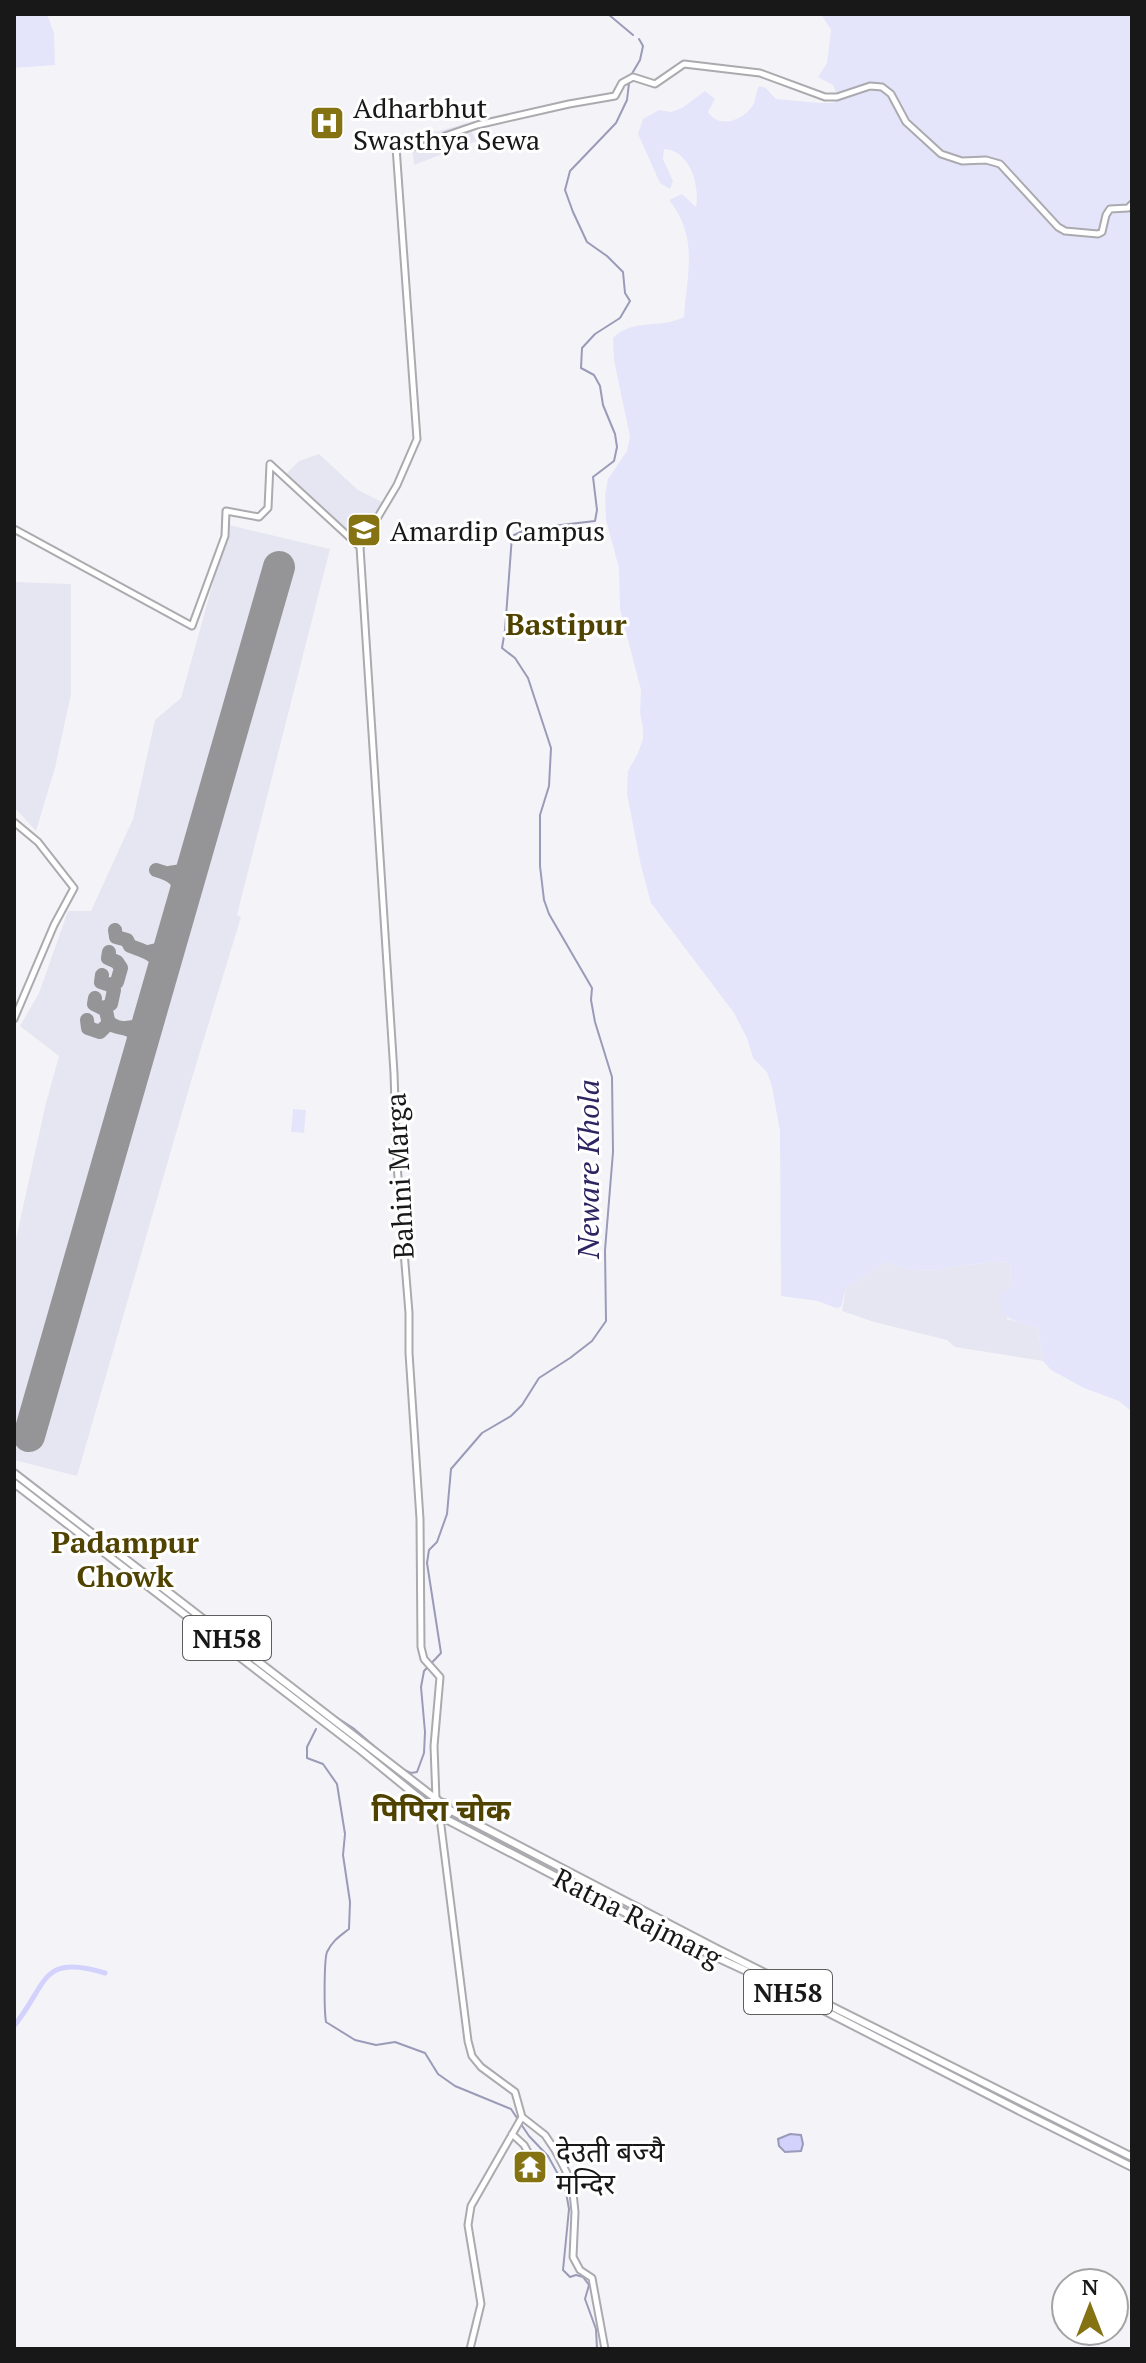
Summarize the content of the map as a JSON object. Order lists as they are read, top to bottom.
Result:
{
  "streets": {
    "main road": ["NH58", "Ratna Rajmarg"],
    "street": ["Bahini Marga"]
  },
  "crossings": [
    ["Bahini Marga", "Ratna Rajmarg"]
  ],
  "districts": ["Bastipur", "Padampur Chowk", "पिपिरा चोक"],
  "water": ["Neware Khola"],
  "places": {
    "hospital": ["Adharbhut Swasthya Sewa"],
    "school or university": ["Amardip Campus"],
    "temple": ["देउती बज्यै मन्दिर"]
  },
  "north": "top"
}
